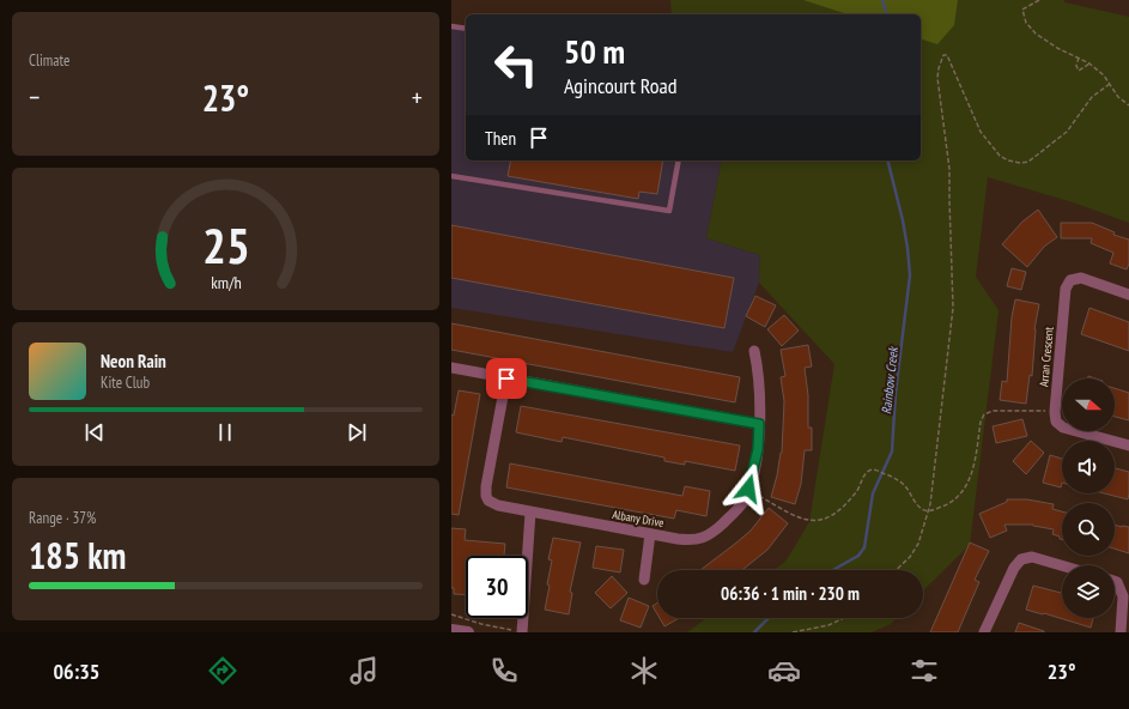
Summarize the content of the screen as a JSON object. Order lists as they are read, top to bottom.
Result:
{
  "streets": {
    "street": ["Arran Crescent", "Albany Drive"]
  },
  "water": ["Rainbow Creek"],
  "north": "right",
  "page": {
    "tile": [
      "Climate",
      ["Range · 37%", "185 km"]
    ],
    "turn": ["50 m", "Agincourt Road"],
    "heat": ["−", "23°", "+"],
    "then": "Then",
    "song": ["Neon Rain", "Kite Club"],
    "limit": "30",
    "trip": "06:36 · 1 min · 230 m",
    "tabs": ["06:35", "23°"],
    "gauge": ["25", "km/h"]
  }
}
